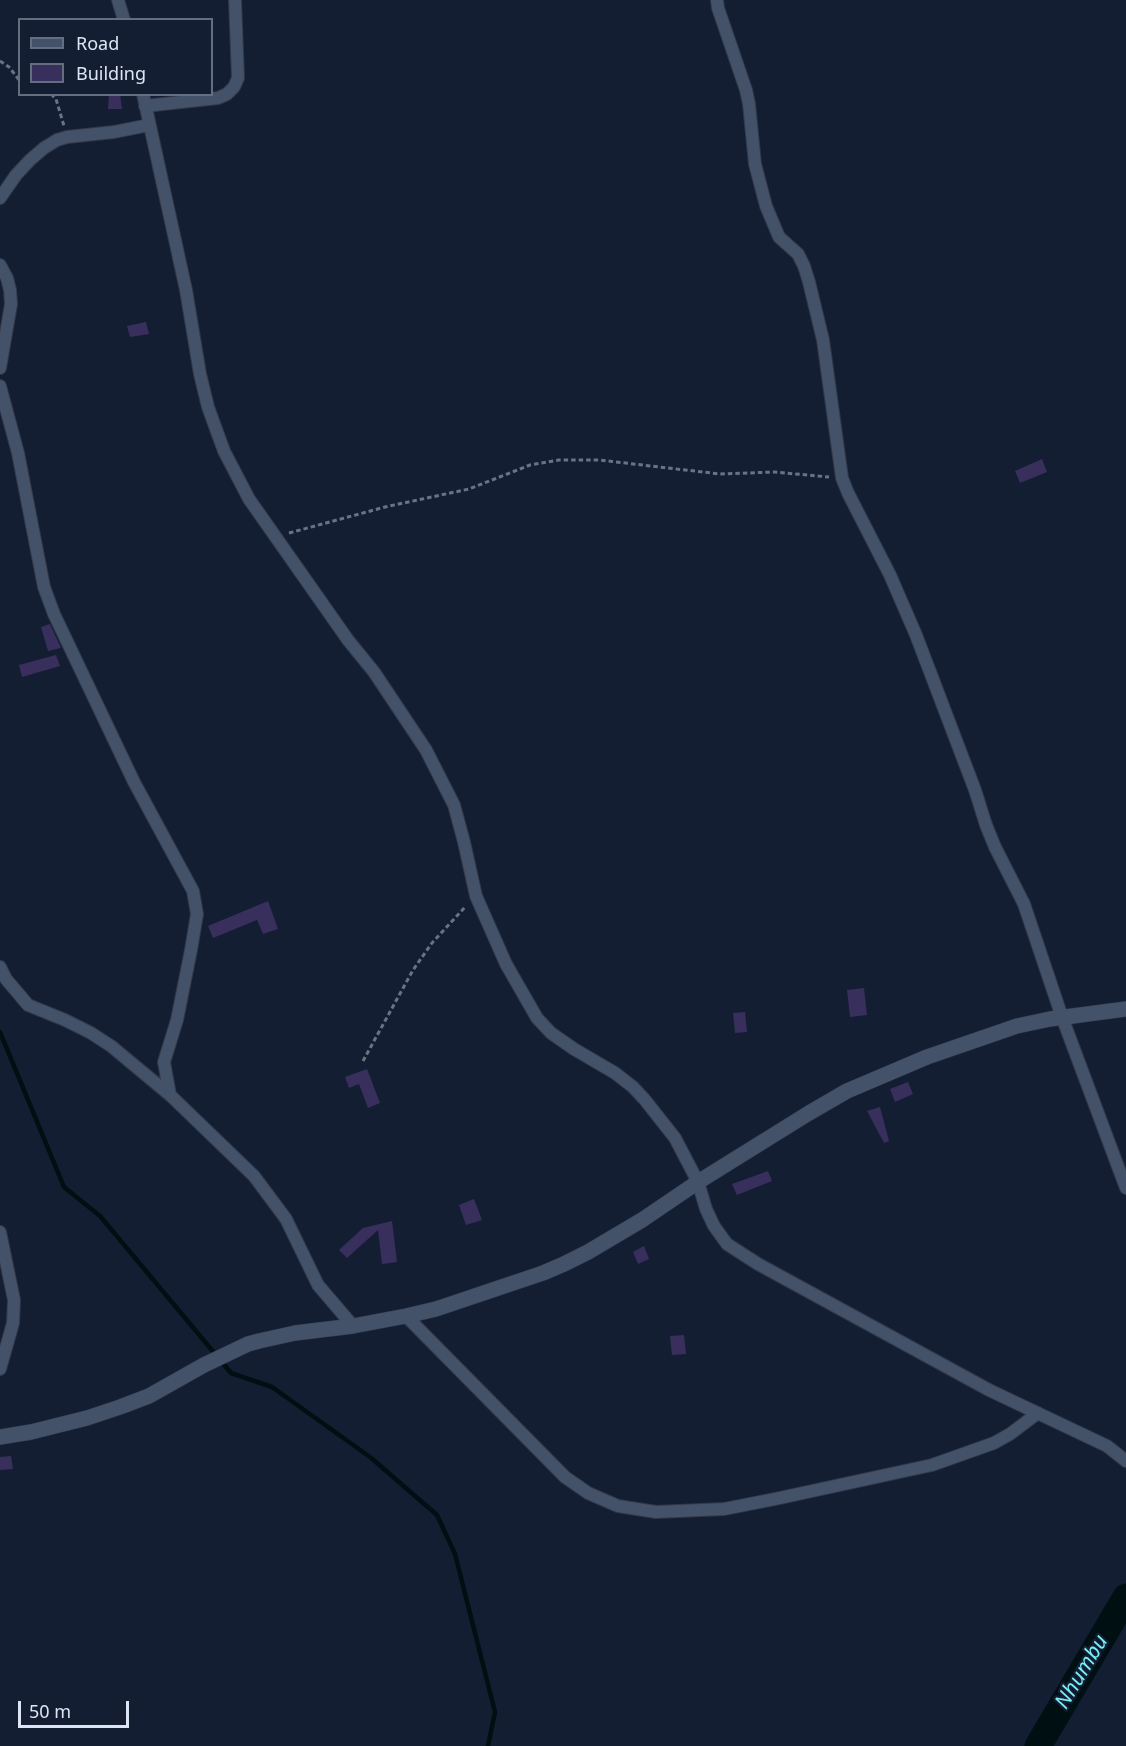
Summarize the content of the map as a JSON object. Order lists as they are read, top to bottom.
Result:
{
  "water": ["Nhumbu"],
  "legend": ["Road", "Building"],
  "scale_bar": "50 m"
}
